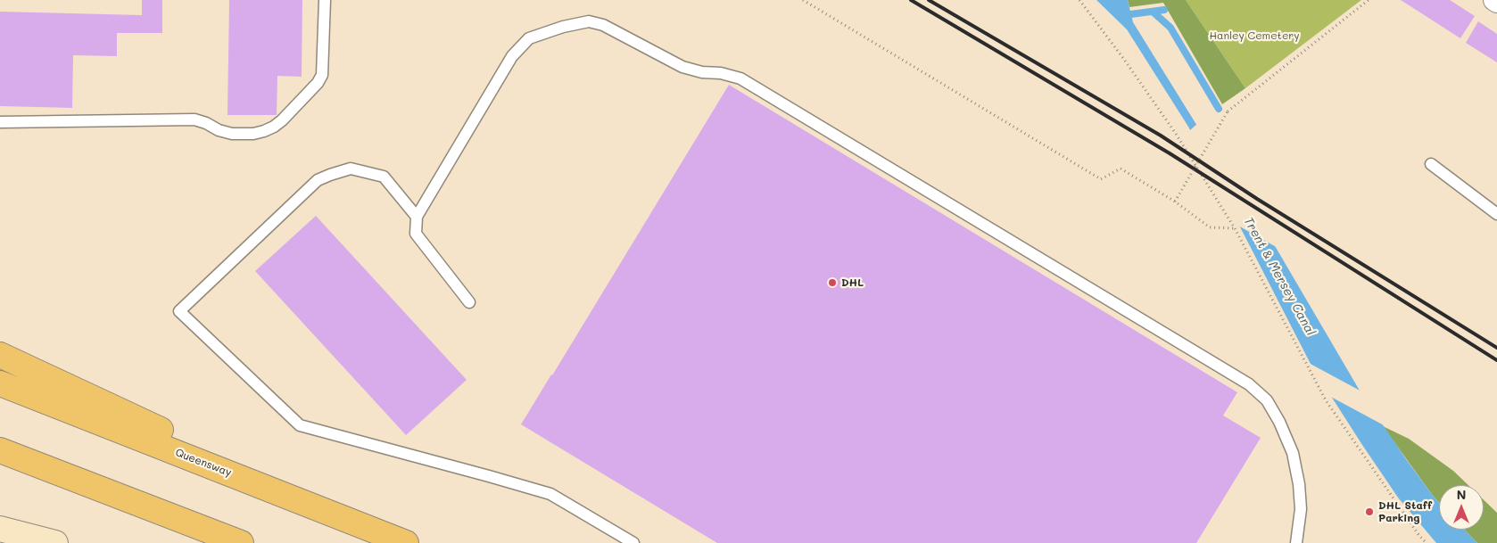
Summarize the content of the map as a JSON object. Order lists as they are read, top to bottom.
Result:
{
  "streets": {
    "highway": ["Queensway"]
  },
  "water": ["Trent & Mersey Canal"],
  "parks": ["Hanley Cemetery"],
  "places": ["DHL", "DHL Staff Parking"],
  "north": "top"
}
